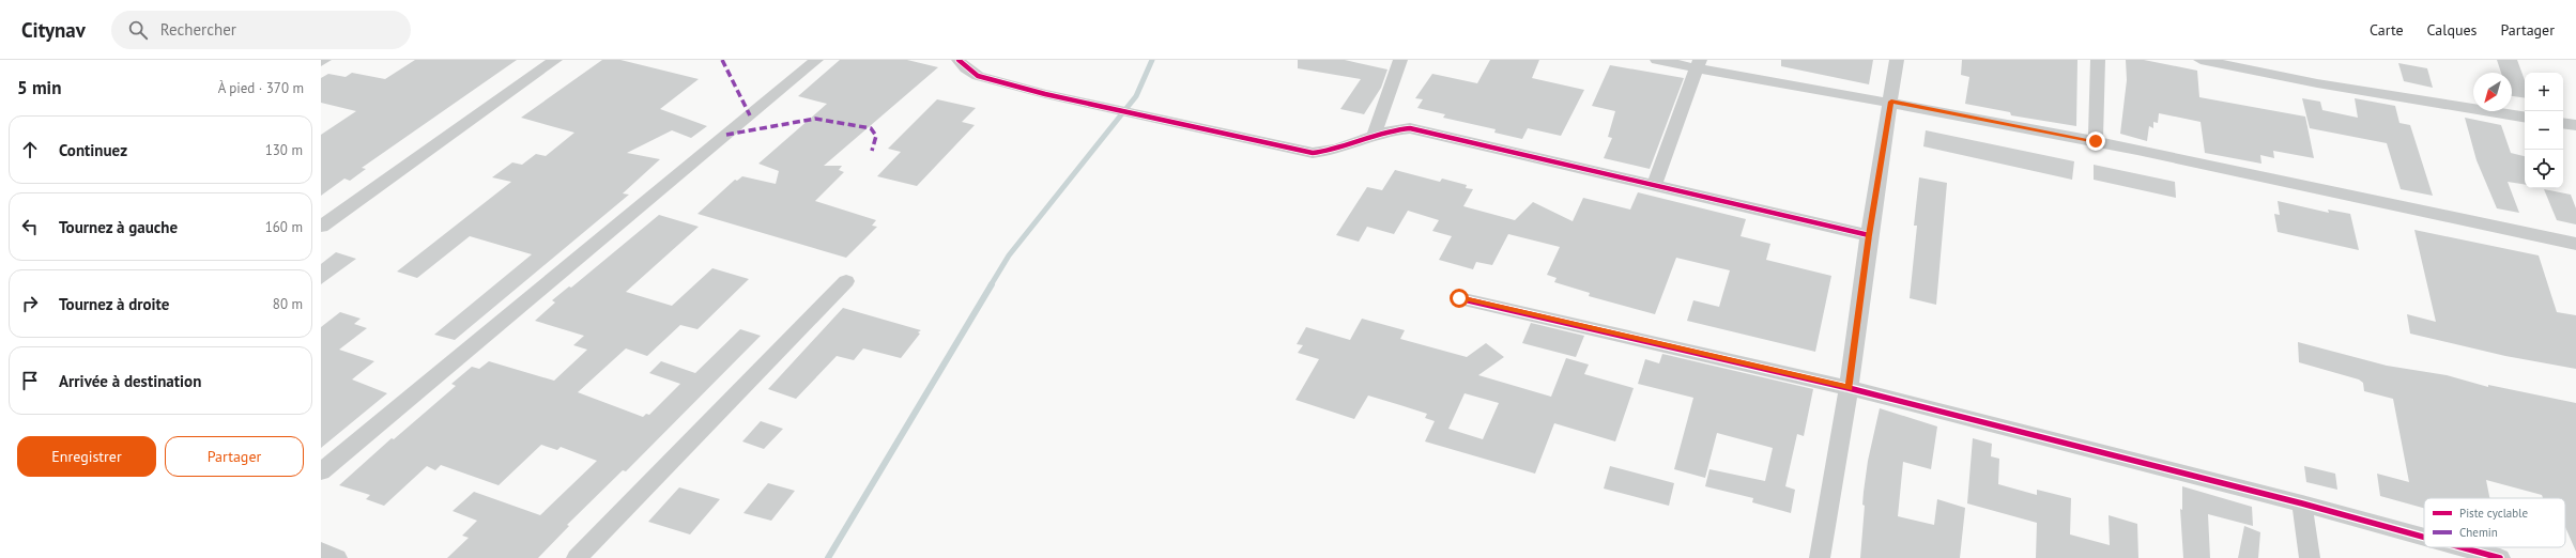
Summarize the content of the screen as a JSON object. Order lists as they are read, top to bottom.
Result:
{
  "legend": ["Piste cyclable", "Chemin"],
  "north": "bottom left",
  "page": {
    "header": "Citynav",
    "search": "Rechercher",
    "nav": ["Carte", "Calques", "Partager"],
    "heading": ["5 min", "À pied · 370 m"],
    "map_buttons": ["+", "−"],
    "list": [
      ["Continuez", "130 m"],
      ["Tournez à gauche", "160 m"],
      ["Tournez à droite", "80 m"],
      "Arrivée à destination"
    ],
    "buttons": ["Enregistrer", "Partager"]
  }
}
